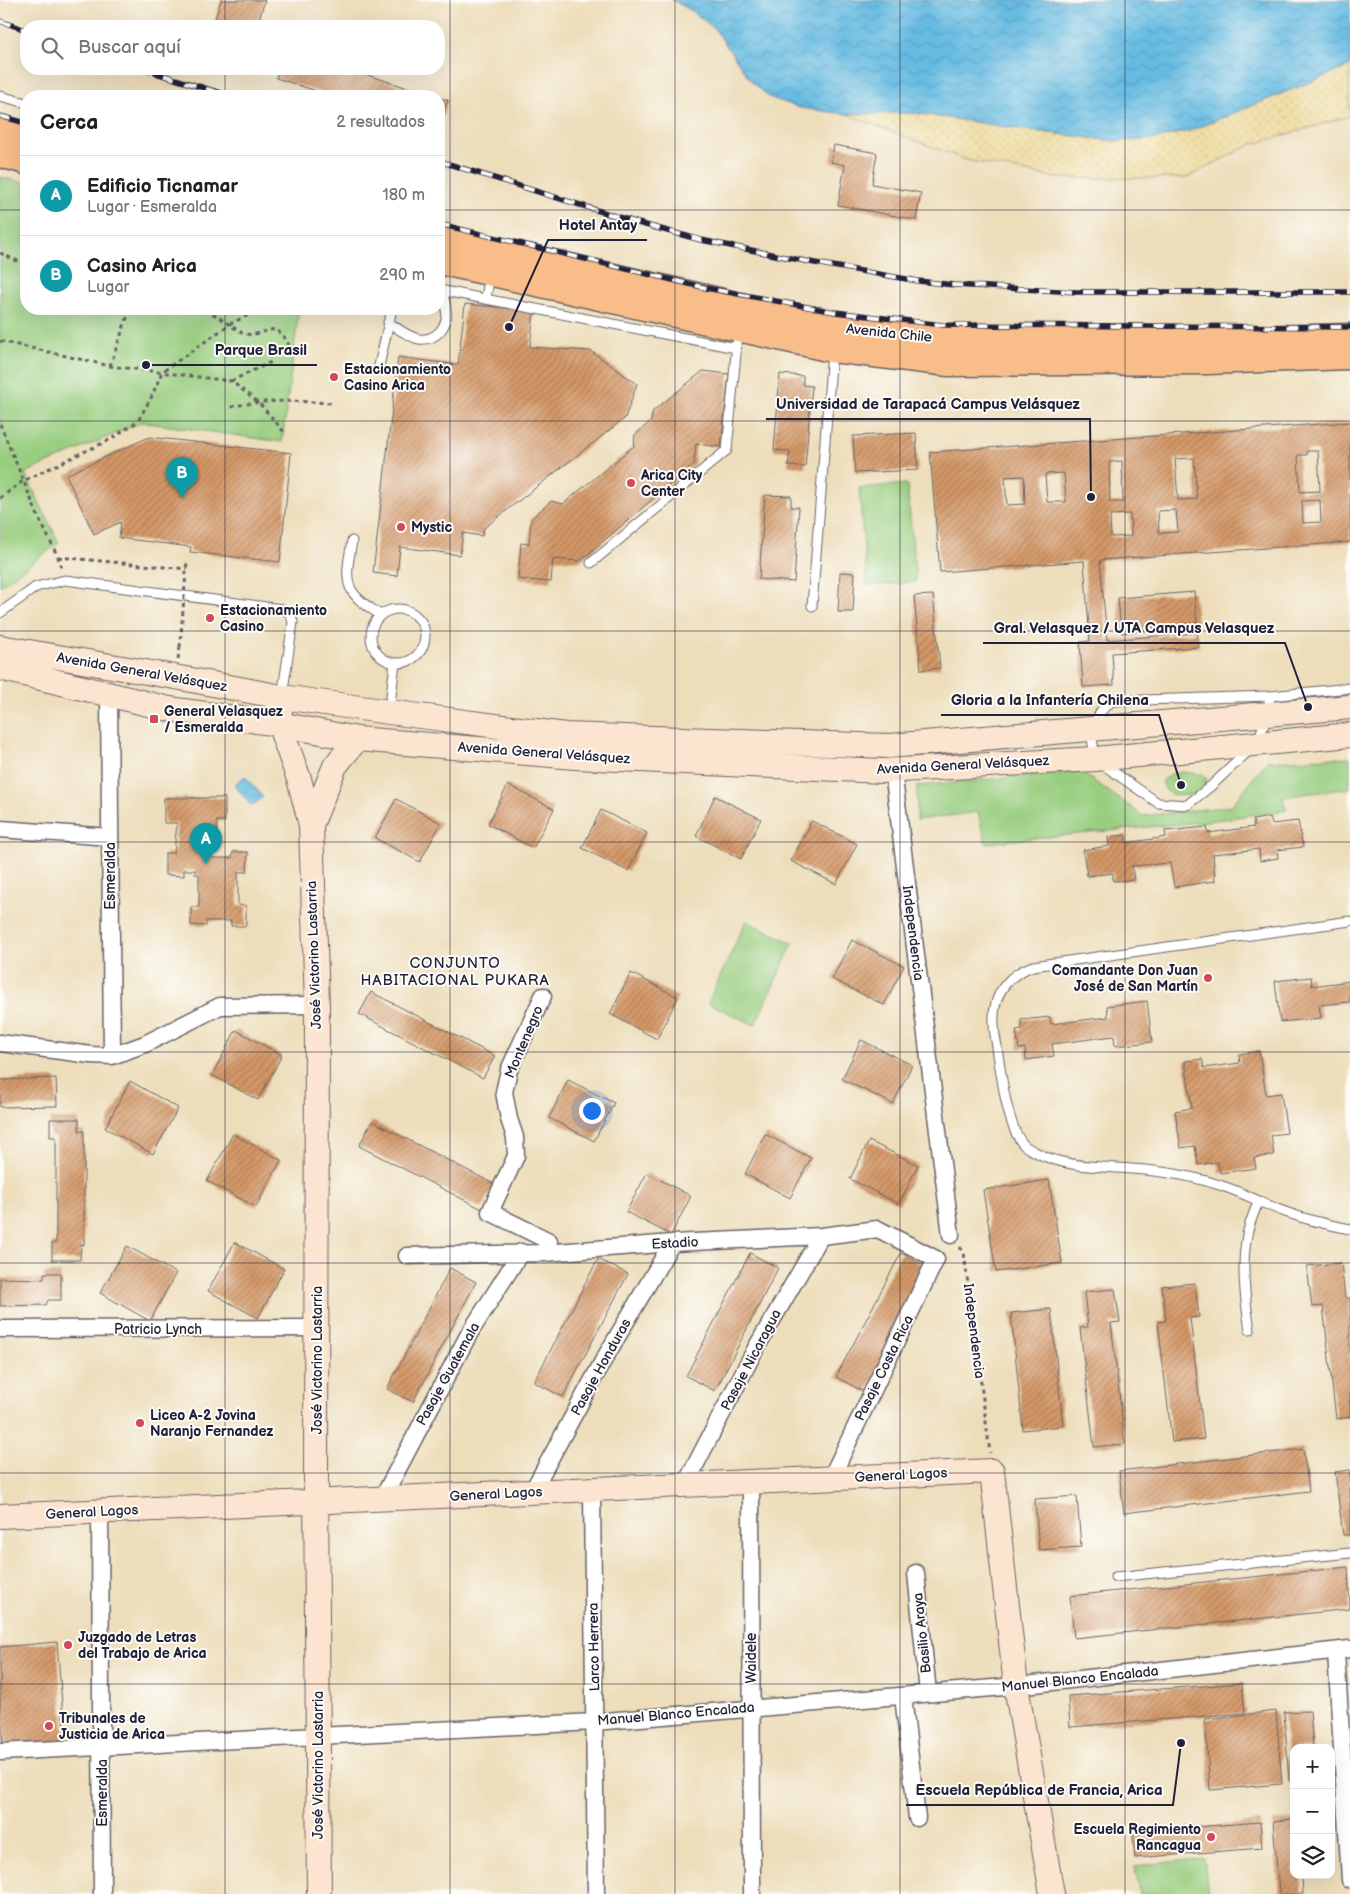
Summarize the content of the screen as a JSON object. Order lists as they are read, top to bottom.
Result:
{
  "streets": {
    "main road": [
      "Avenida Chile",
      "Avenida General Velásquez",
      "José Victorino Lastarria",
      "General Lagos"
    ],
    "street": [
      "Esmeralda",
      "Independencia",
      "Montenegro",
      "Estadio",
      "Patricio Lynch",
      "Pasaje Nicaragua",
      "Pasaje Honduras",
      "Pasaje Costa Rica",
      "Pasaje Guatemala",
      "Basilio Araya",
      "Larco Herrera",
      "Waidele",
      "Manuel Blanco Encalada"
    ]
  },
  "crossings": [
    ["Avenida General Velásquez", "Esmeralda"],
    ["Avenida General Velásquez", "Independencia"],
    ["Avenida General Velásquez", "José Victorino Lastarria"],
    ["Esmeralda", "General Lagos"],
    ["Esmeralda", "Manuel Blanco Encalada"],
    ["Independencia", "General Lagos"],
    ["José Victorino Lastarria", "Patricio Lynch"],
    ["José Victorino Lastarria", "General Lagos"],
    ["José Victorino Lastarria", "Manuel Blanco Encalada"],
    ["Montenegro", "Estadio"],
    ["Estadio", "Pasaje Nicaragua"],
    ["Estadio", "Pasaje Honduras"],
    ["Estadio", "Pasaje Costa Rica"],
    ["Estadio", "Pasaje Guatemala"],
    ["Pasaje Nicaragua", "General Lagos"],
    ["Pasaje Honduras", "General Lagos"],
    ["Pasaje Costa Rica", "General Lagos"],
    ["Pasaje Guatemala", "General Lagos"],
    ["General Lagos", "Larco Herrera"],
    ["General Lagos", "Waidele"],
    ["Basilio Araya", "Manuel Blanco Encalada"],
    ["Larco Herrera", "Manuel Blanco Encalada"],
    ["Waidele", "Manuel Blanco Encalada"]
  ],
  "districts": ["CONJUNTO HABITACIONAL PUKARA"],
  "places": {
    "other": [
      "Hotel Antay",
      "Parque Brasil",
      "Estacionamiento Casino Arica",
      "Arica City Center",
      "Universidad de Tarapacá Campus Velásquez",
      "Mystic",
      "Estacionamiento Casino",
      "Gral. Velasquez / UTA Campus Velasquez",
      "Gloria a la Infantería Chilena",
      "Comandante Don Juan José de San Martín",
      "Liceo A-2 Jovina Naranjo Fernandez",
      "Juzgado de Letras del Trabajo de Arica",
      "Tribunales de Justicia de Arica",
      "Escuela República de Francia, Arica",
      "Escuela Regimiento Rancagua"
    ],
    "transit": ["General Velasquez / Esmeralda"]
  },
  "page": {
    "search": "Buscar aquí",
    "heading": ["Cerca", "2 resultados"],
    "list": [
      {
        "mark": "A",
        "name": "Edificio Ticnamar",
        "note": "Lugar · Esmeralda",
        "value": "180 m"
      },
      {
        "mark": "B",
        "name": "Casino Arica",
        "note": "Lugar",
        "value": "290 m"
      }
    ],
    "pins": ["B", "A"],
    "map_buttons": ["+", "−"]
  }
}
